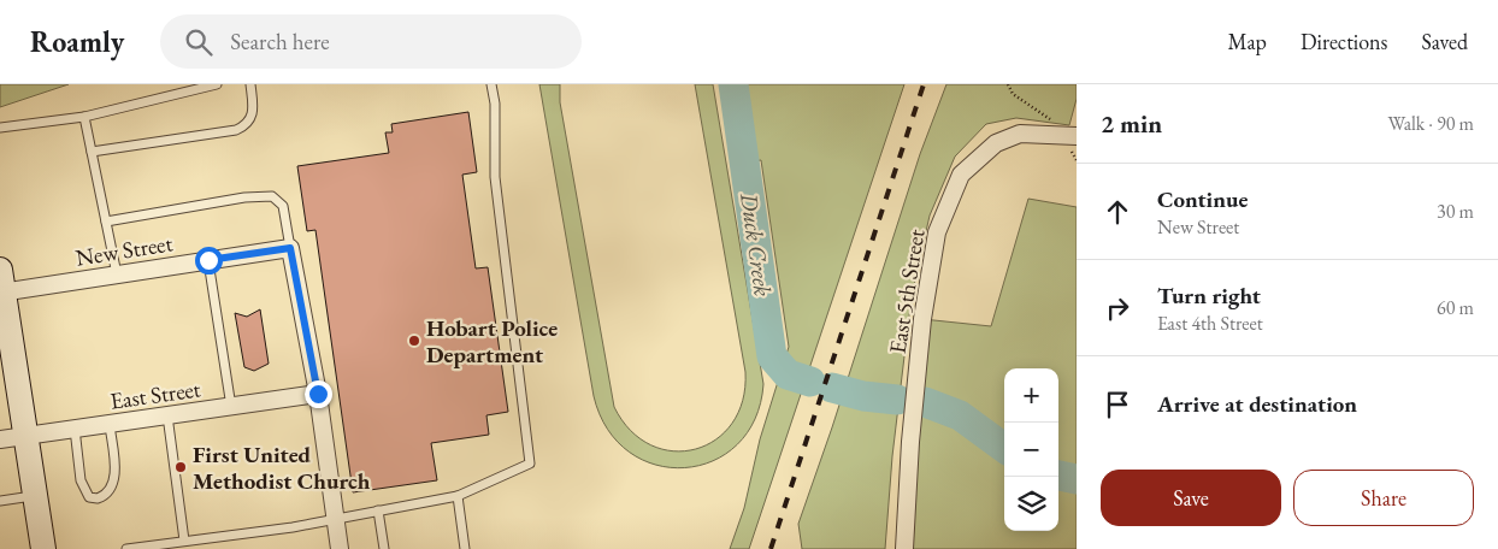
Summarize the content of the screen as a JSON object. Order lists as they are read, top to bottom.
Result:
{
  "streets": {
    "street": ["New Street", "East 5th Street", "East Street"]
  },
  "water": ["Duck Creek"],
  "places": ["Hobart Police Department", "First United Methodist Church"],
  "page": {
    "header": "Roamly",
    "search": "Search here",
    "nav": ["Map", "Directions", "Saved"],
    "heading": ["2 min", "Walk · 90 m"],
    "list": [
      ["Continue", "New Street", "30 m"],
      ["Turn right", "East 4th Street", "60 m"],
      "Arrive at destination"
    ],
    "map_buttons": ["+", "−"],
    "buttons": ["Save", "Share"]
  }
}
